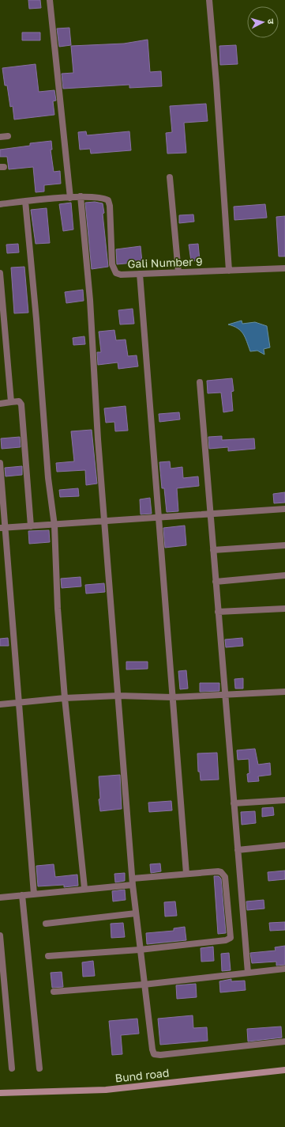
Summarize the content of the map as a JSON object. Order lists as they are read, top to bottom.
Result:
{
  "streets": {
    "street": ["Gali Number 9", "Bund road"]
  },
  "north": "right"
}
